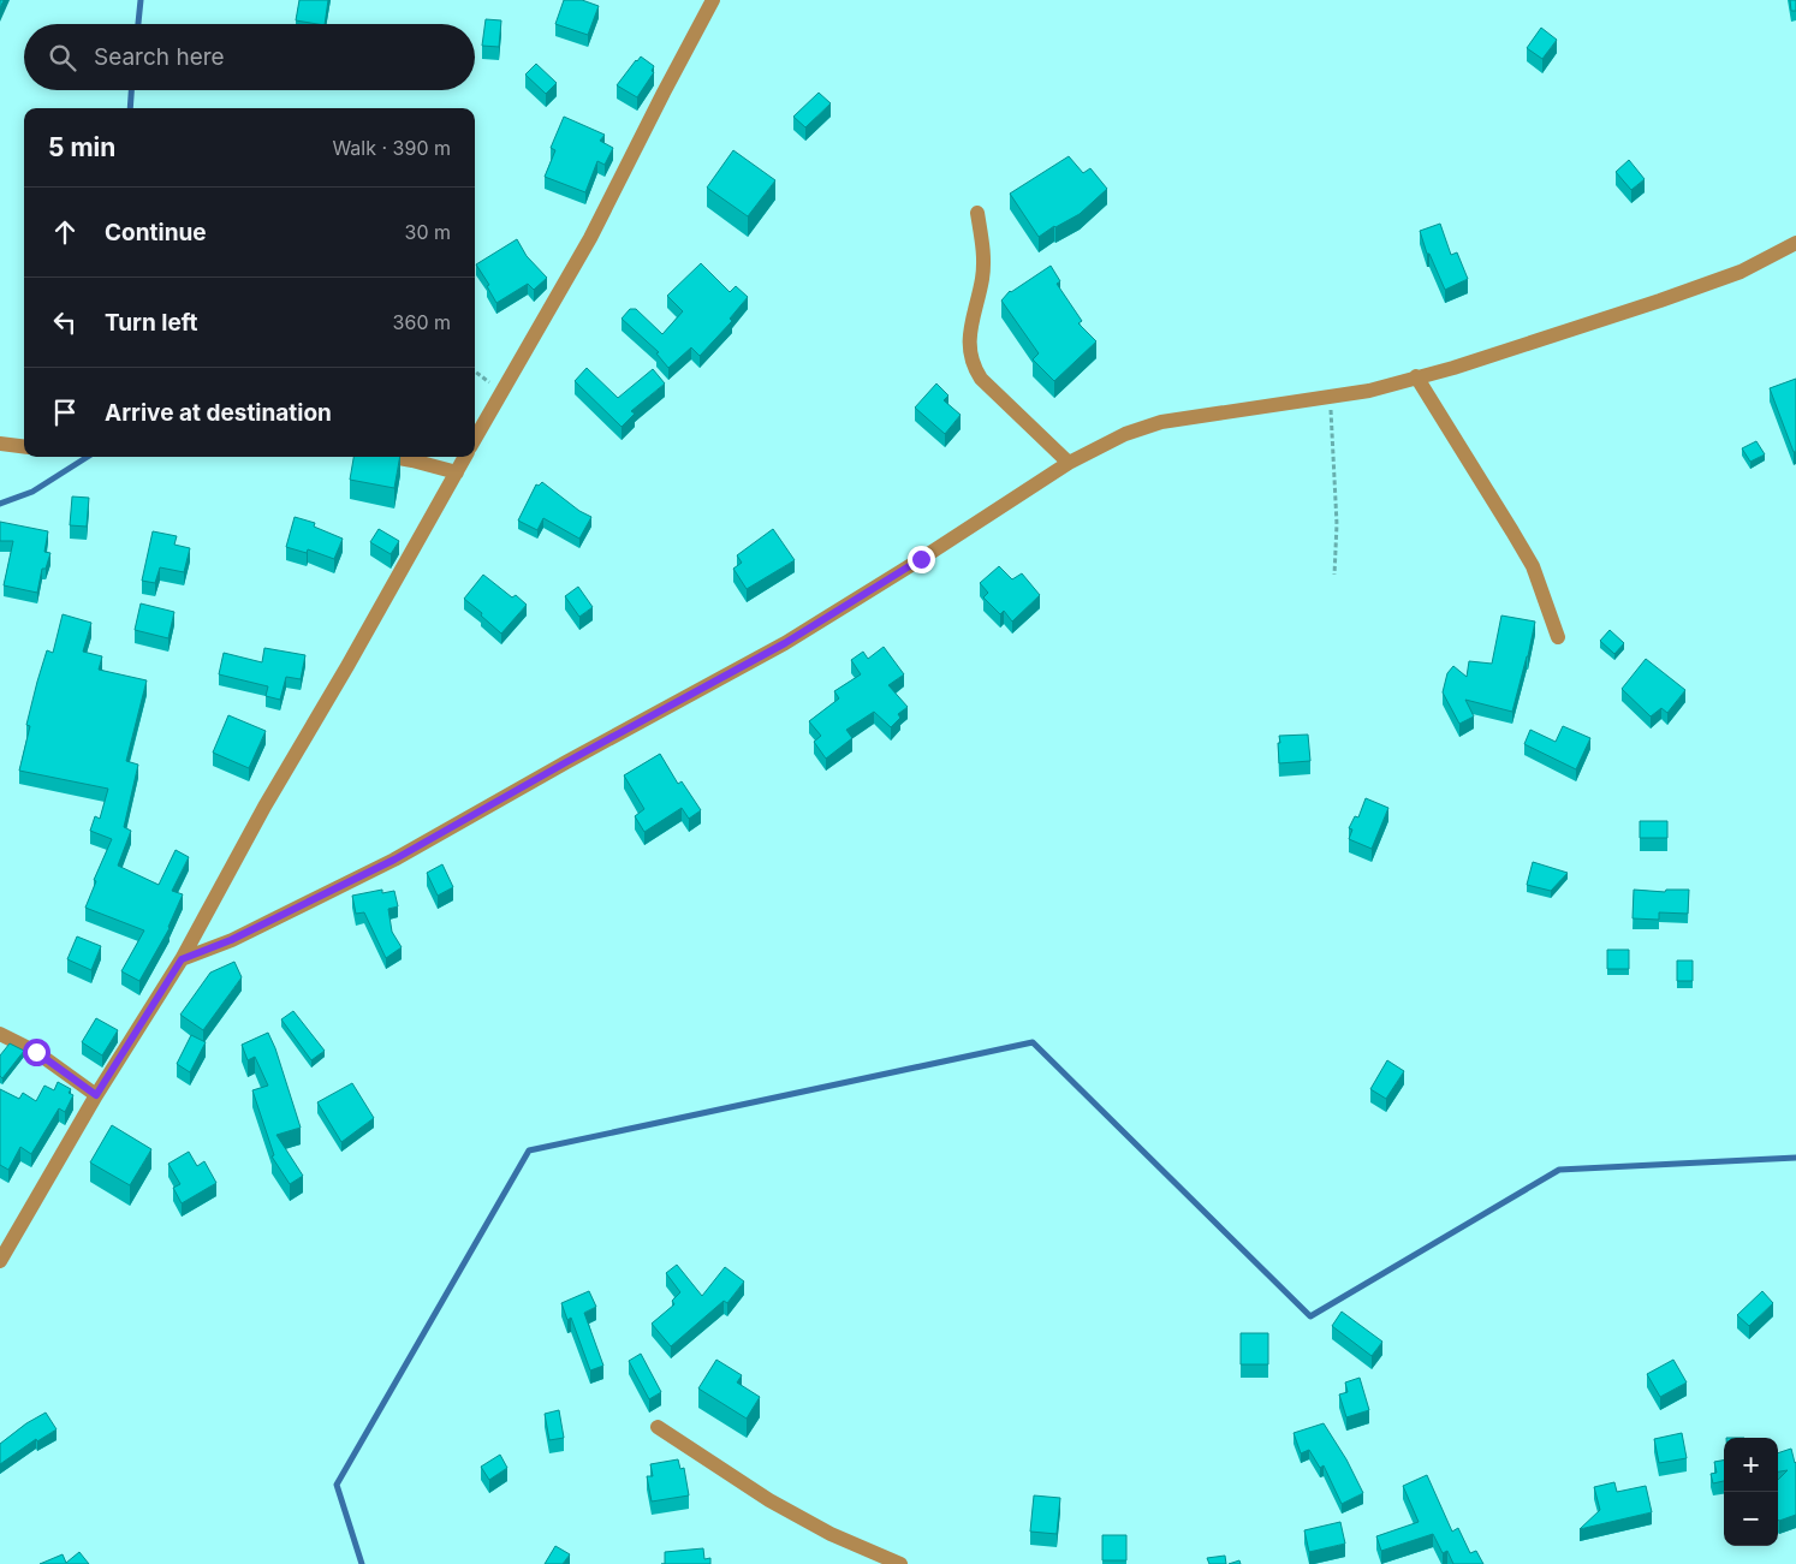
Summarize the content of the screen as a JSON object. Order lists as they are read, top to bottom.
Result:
{
  "page": {
    "search": "Search here",
    "heading": ["5 min", "Walk · 390 m"],
    "list": [
      ["Continue", "30 m"],
      ["Turn left", "360 m"],
      "Arrive at destination"
    ],
    "map_buttons": ["+", "−"]
  }
}
